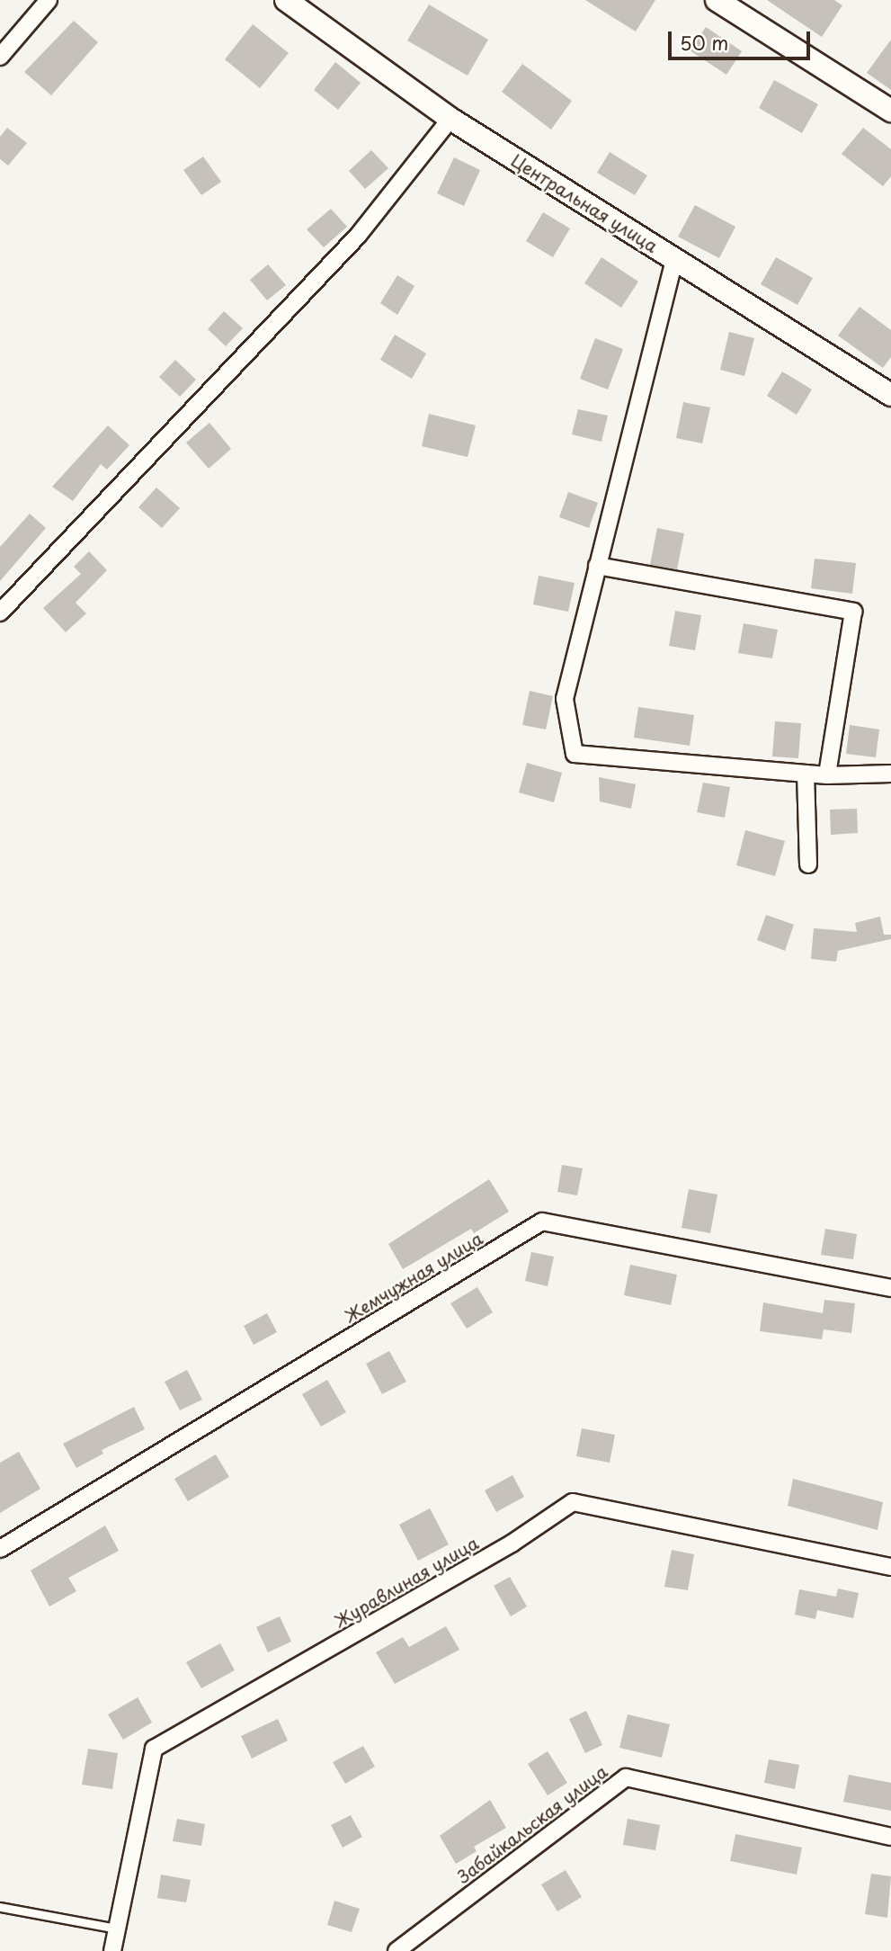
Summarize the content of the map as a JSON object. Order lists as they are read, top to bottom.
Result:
{
  "streets": {
    "street": [
      "Центральная улица",
      "Жемчужная улица",
      "Журавлиная улица",
      "Забайкальская улица"
    ]
  },
  "scale_bar": "50 m"
}
